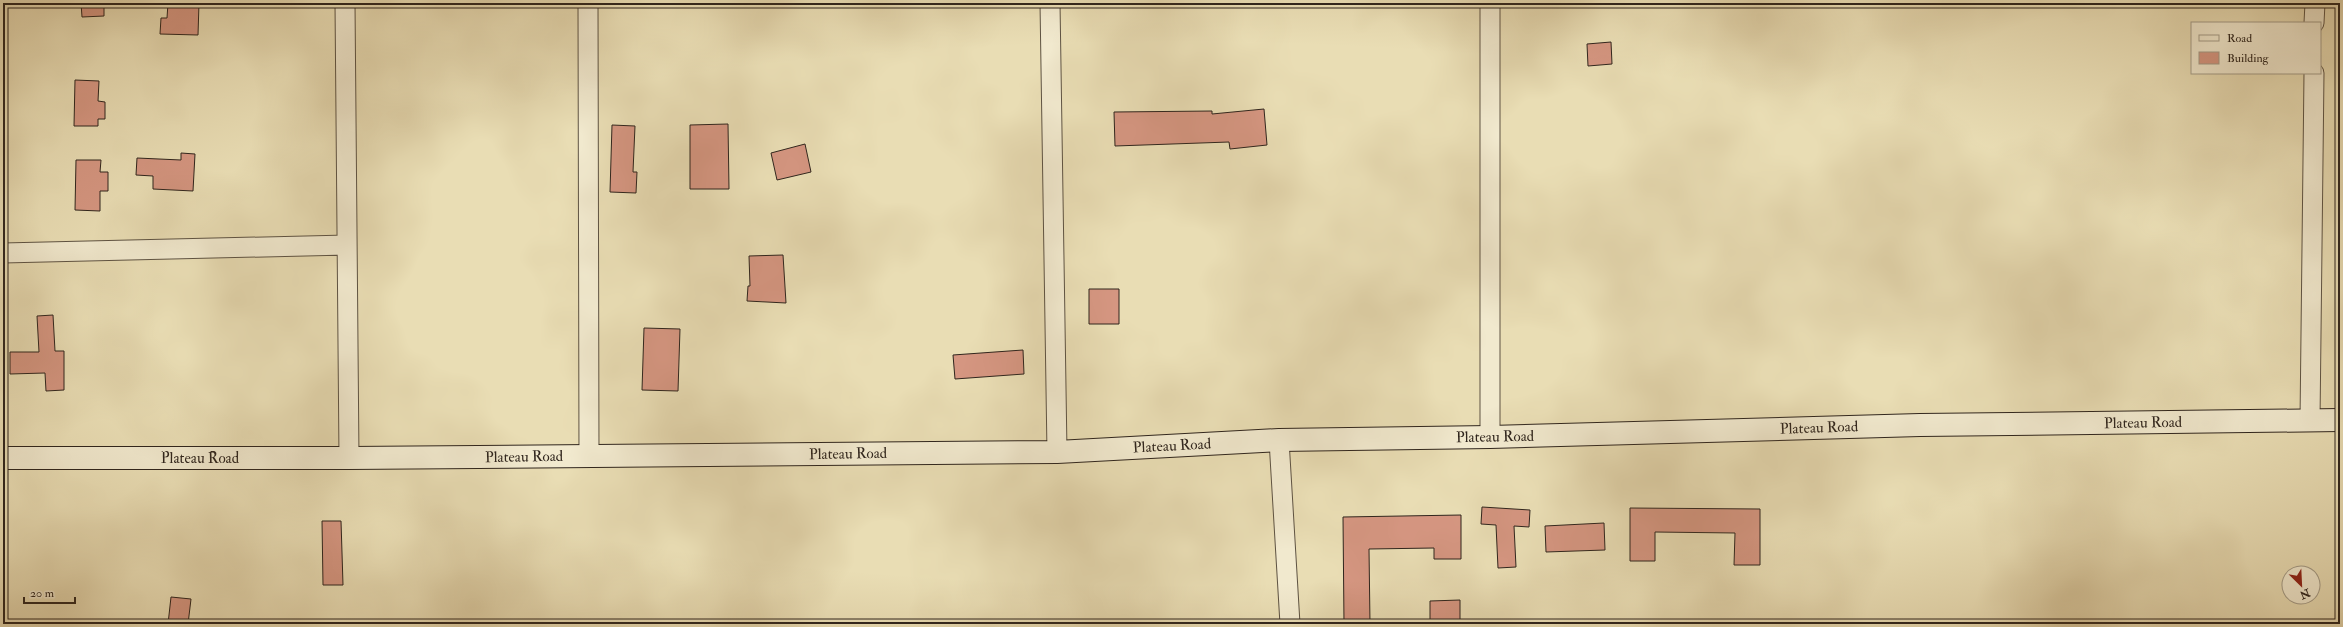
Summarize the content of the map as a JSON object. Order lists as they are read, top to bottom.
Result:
{
  "streets": {
    "street": ["Plateau Road"]
  },
  "legend": ["Road", "Building"],
  "scale_bar": "20 m",
  "north": "bottom right"
}
